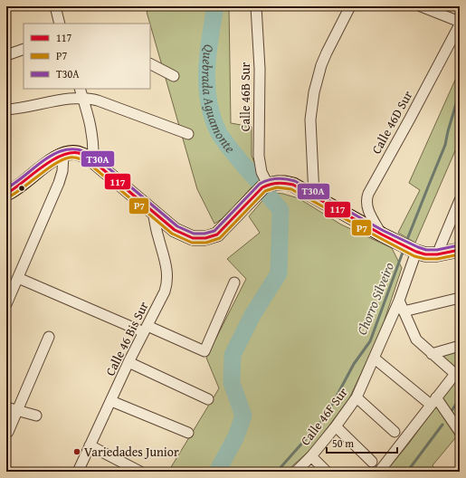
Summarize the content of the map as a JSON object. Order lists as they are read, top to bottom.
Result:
{
  "streets": {
    "street": [
      "Calle 46B Sur",
      "Calle 46D Sur",
      "Calle 46 Bis Sur",
      "Calle 46F Sur"
    ]
  },
  "water": ["Quebrada Aguamonte", "Chorro Silveiro"],
  "places": ["Variedades Junior"],
  "lines": ["transit line T30A", "transit line 117", "transit line P7"],
  "legend": ["117", "P7", "T30A"],
  "scale_bar": "50 m"
}
